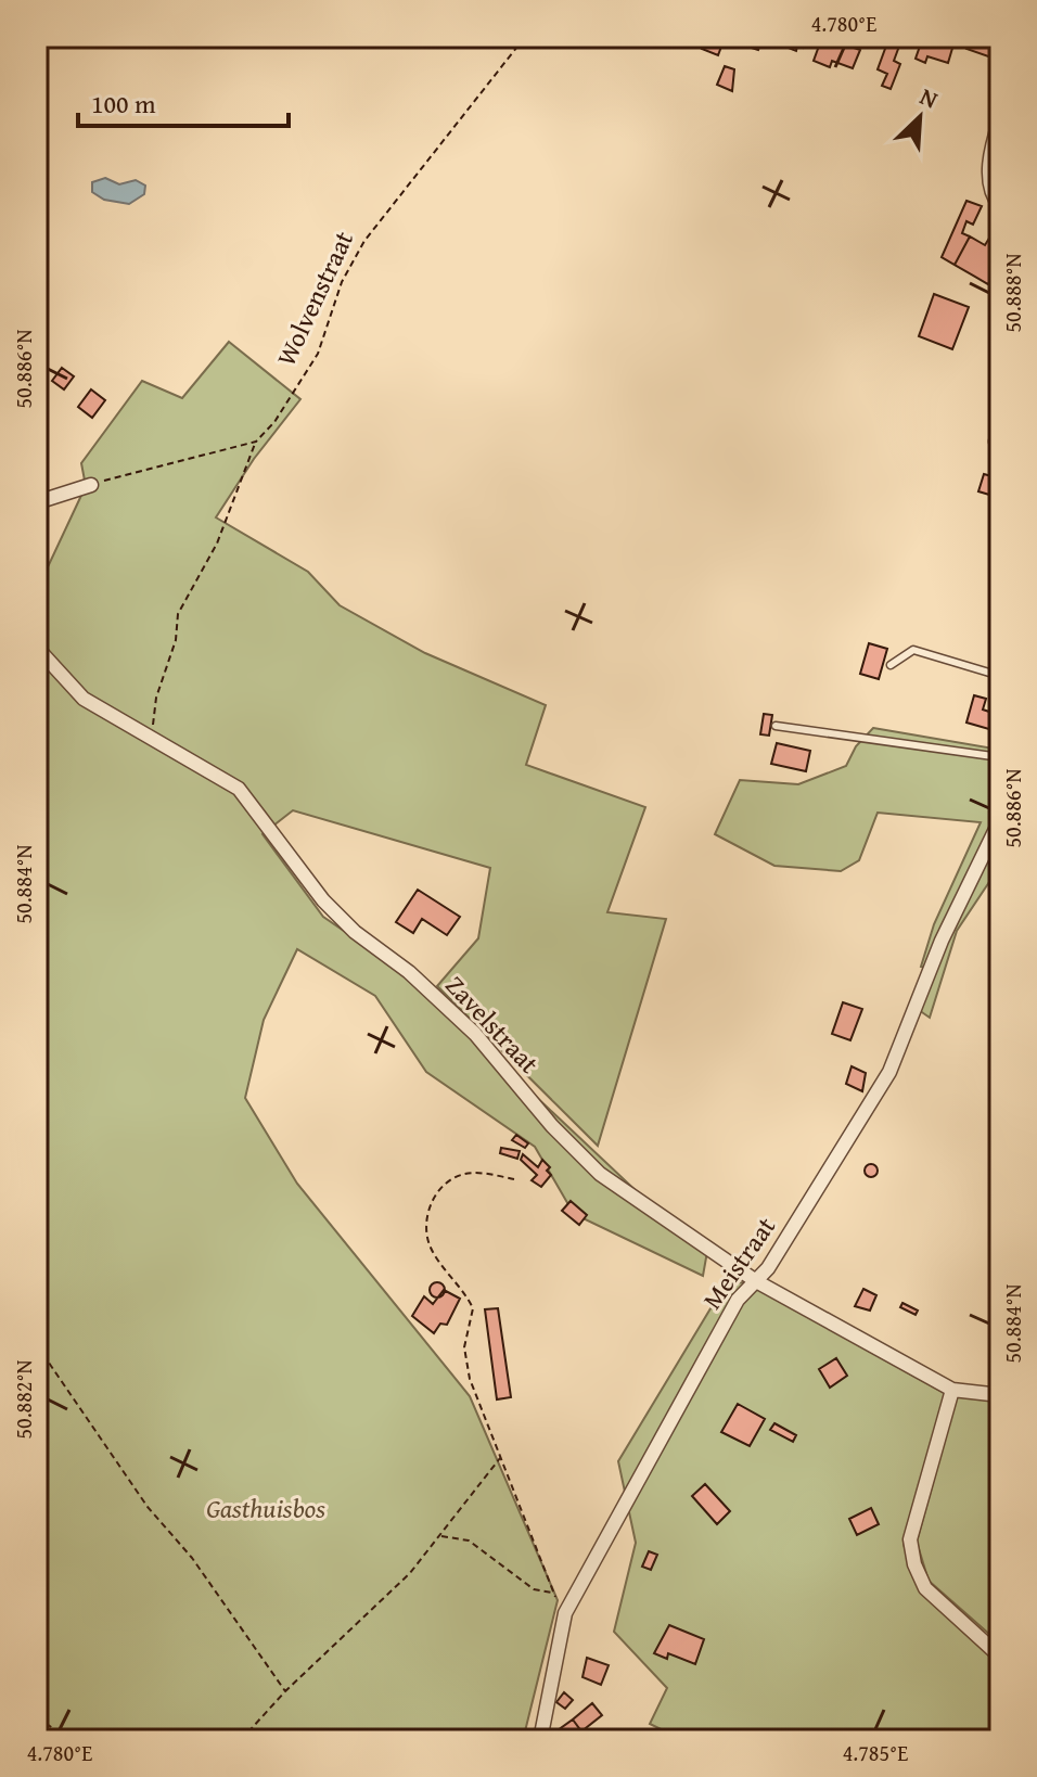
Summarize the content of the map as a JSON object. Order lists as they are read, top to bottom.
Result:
{
  "streets": {
    "street": ["Zavelstraat", "Meistraat"],
    "path": ["Wolvenstraat"]
  },
  "crossings": [
    ["Wolvenstraat", "Zavelstraat"],
    ["Zavelstraat", "Meistraat"]
  ],
  "parks": ["Gasthuisbos"],
  "scale_bar": "100 m",
  "north": "top right",
  "coordinates": [
    "4.780°E",
    "50.888°N",
    "50.886°N",
    "50.884°N",
    "50.882°N",
    "4.785°E"
  ]
}
